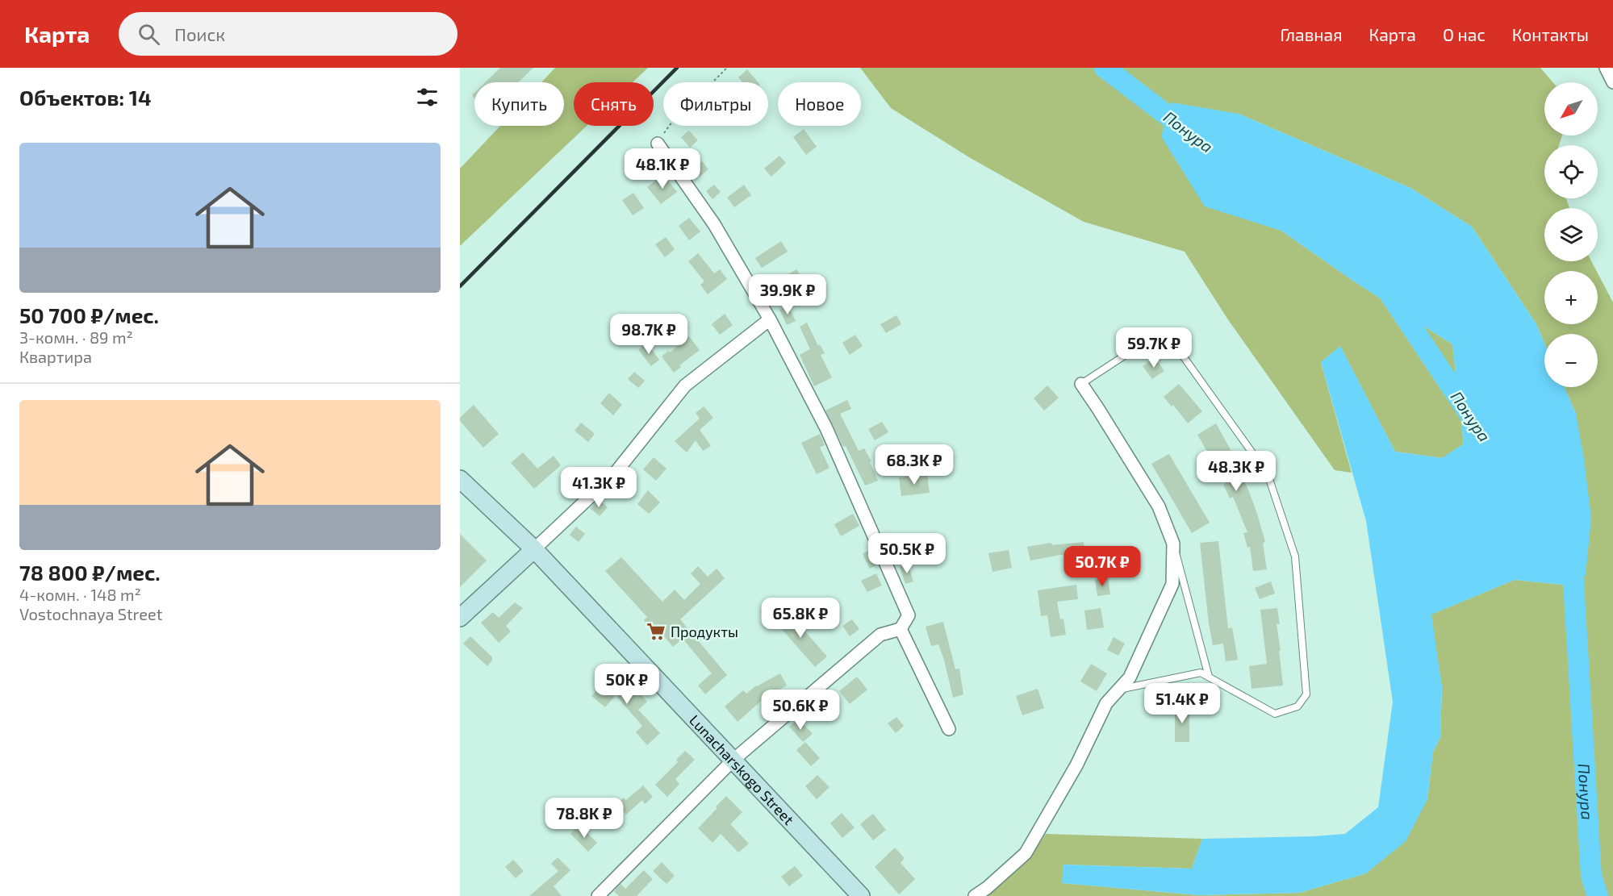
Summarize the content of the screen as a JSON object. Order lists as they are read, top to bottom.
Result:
{
  "streets": {
    "main road": ["Lunacharskogo Street"]
  },
  "water": ["Понура"],
  "places": {
    "supermarket": ["Продукты"]
  },
  "north": "bottom left",
  "page": {
    "header": "Карта",
    "search": "Поиск",
    "nav": [
      "Главная",
      "Карта",
      "О нас",
      "Контакты"
    ],
    "heading": "Объектов: 14",
    "map_buttons": ["+", "−"],
    "chip": [
      "Купить",
      "Снять",
      "Фильтры",
      "Новое"
    ],
    "list": [
      {
        "name": "50 700 ₽/мес.",
        "note": "3-комн. · 89 m² · Квартира"
      },
      {
        "name": "78 800 ₽/мес.",
        "note": "4-комн. · 148 m² · Vostochnaya Street"
      }
    ],
    "price": [
      "48.1K ₽",
      "39.9K ₽",
      "98.7K ₽",
      "59.7K ₽",
      "68.3K ₽",
      "48.3K ₽",
      "41.3K ₽",
      "50.5K ₽",
      "50.7K ₽",
      "65.8K ₽",
      "50K ₽",
      "51.4K ₽",
      "50.6K ₽",
      "78.8K ₽"
    ]
  }
}
